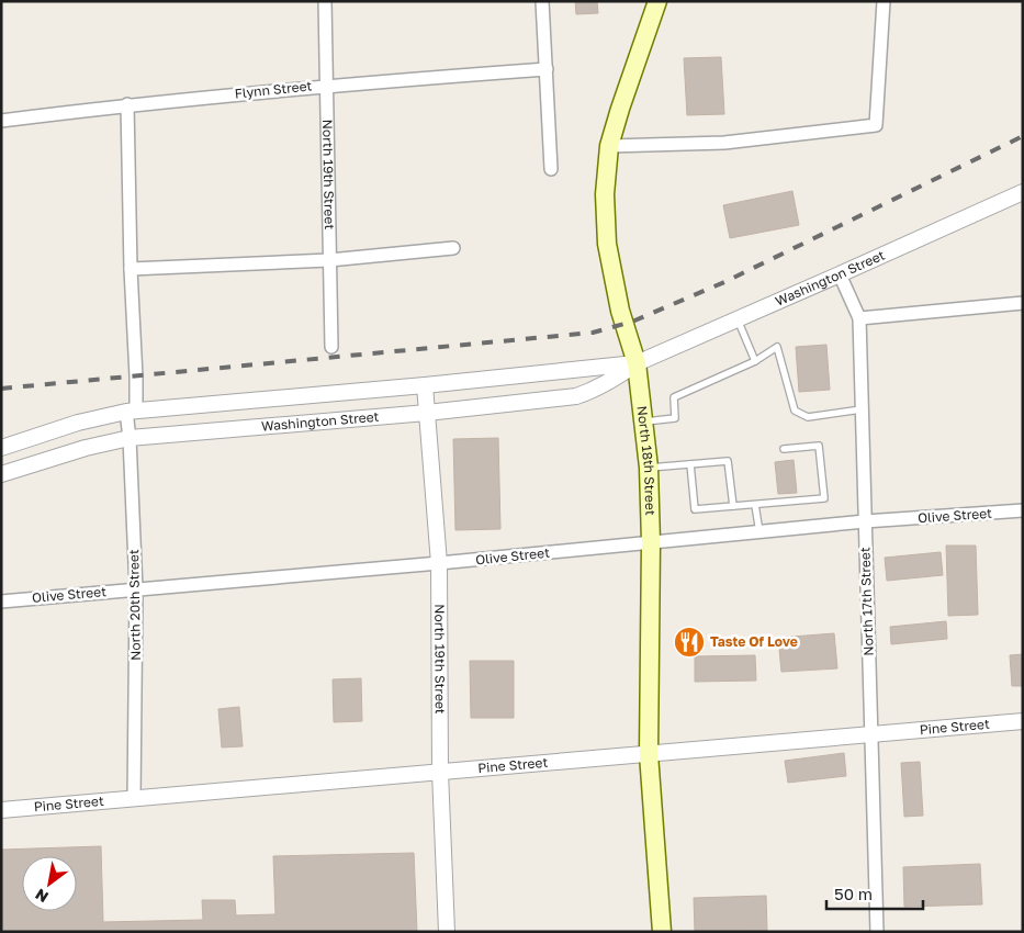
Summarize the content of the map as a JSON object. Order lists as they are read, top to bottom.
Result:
{
  "streets": {
    "main road": ["North 18th Street"],
    "street": [
      "Flynn Street",
      "North 19th Street",
      "Washington Street",
      "Olive Street",
      "North 17th Street",
      "North 20th Street",
      "Pine Street"
    ]
  },
  "crossings": [
    ["Flynn Street", "North 19th Street"],
    ["Flynn Street", "North 20th Street"],
    ["North 19th Street", "Washington Street"],
    ["North 19th Street", "Olive Street"],
    ["North 19th Street", "Pine Street"],
    ["Washington Street", "North 18th Street"],
    ["Washington Street", "North 17th Street"],
    ["Washington Street", "North 20th Street"],
    ["North 18th Street", "Olive Street"],
    ["North 18th Street", "Pine Street"],
    ["Olive Street", "North 17th Street"],
    ["Olive Street", "North 20th Street"],
    ["North 17th Street", "Pine Street"],
    ["North 20th Street", "Pine Street"]
  ],
  "places": {
    "restaurant": ["Taste Of Love"]
  },
  "scale_bar": "50 m",
  "north": "bottom left"
}
